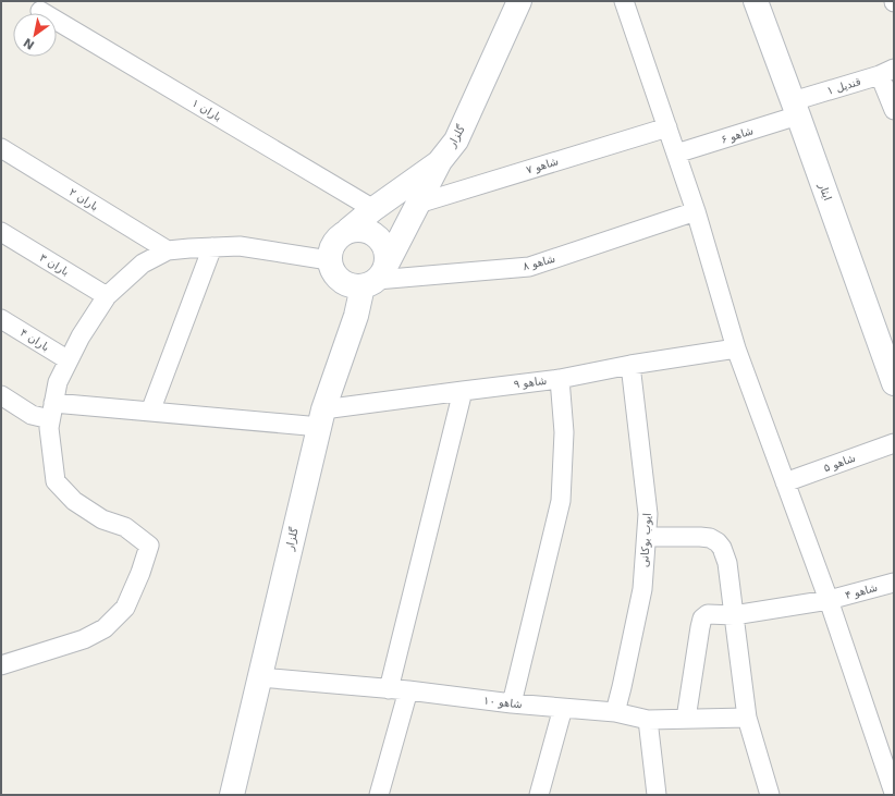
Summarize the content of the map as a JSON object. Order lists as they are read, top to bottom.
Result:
{
  "streets": {
    "street": [
      "قندیل ۱",
      "باران ۱",
      "شاهو ۶",
      "گلزار",
      "شاهو ۷",
      "ایثار",
      "باران ۲",
      "شاهو ۸",
      "باران ۳",
      "باران ۴",
      "شاهو ۹",
      "شاهو ۵",
      "ایوب بوکانی",
      "شاهو ۴",
      "شاهو ۱۰"
    ]
  },
  "crossings": [
    ["قندیل ۱", "شاهو ۶"],
    ["قندیل ۱", "ایثار"],
    ["شاهو ۶", "ایثار"],
    ["گلزار", "شاهو ۷"],
    ["گلزار", "شاهو ۸"],
    ["گلزار", "شاهو ۹"],
    ["گلزار", "شاهو ۱۰"],
    ["شاهو ۹", "ایوب بوکانی"],
    ["ایوب بوکانی", "شاهو ۱۰"],
    ["شاهو ۴", "شاهو ۱۰"]
  ],
  "north": "bottom left"
}
